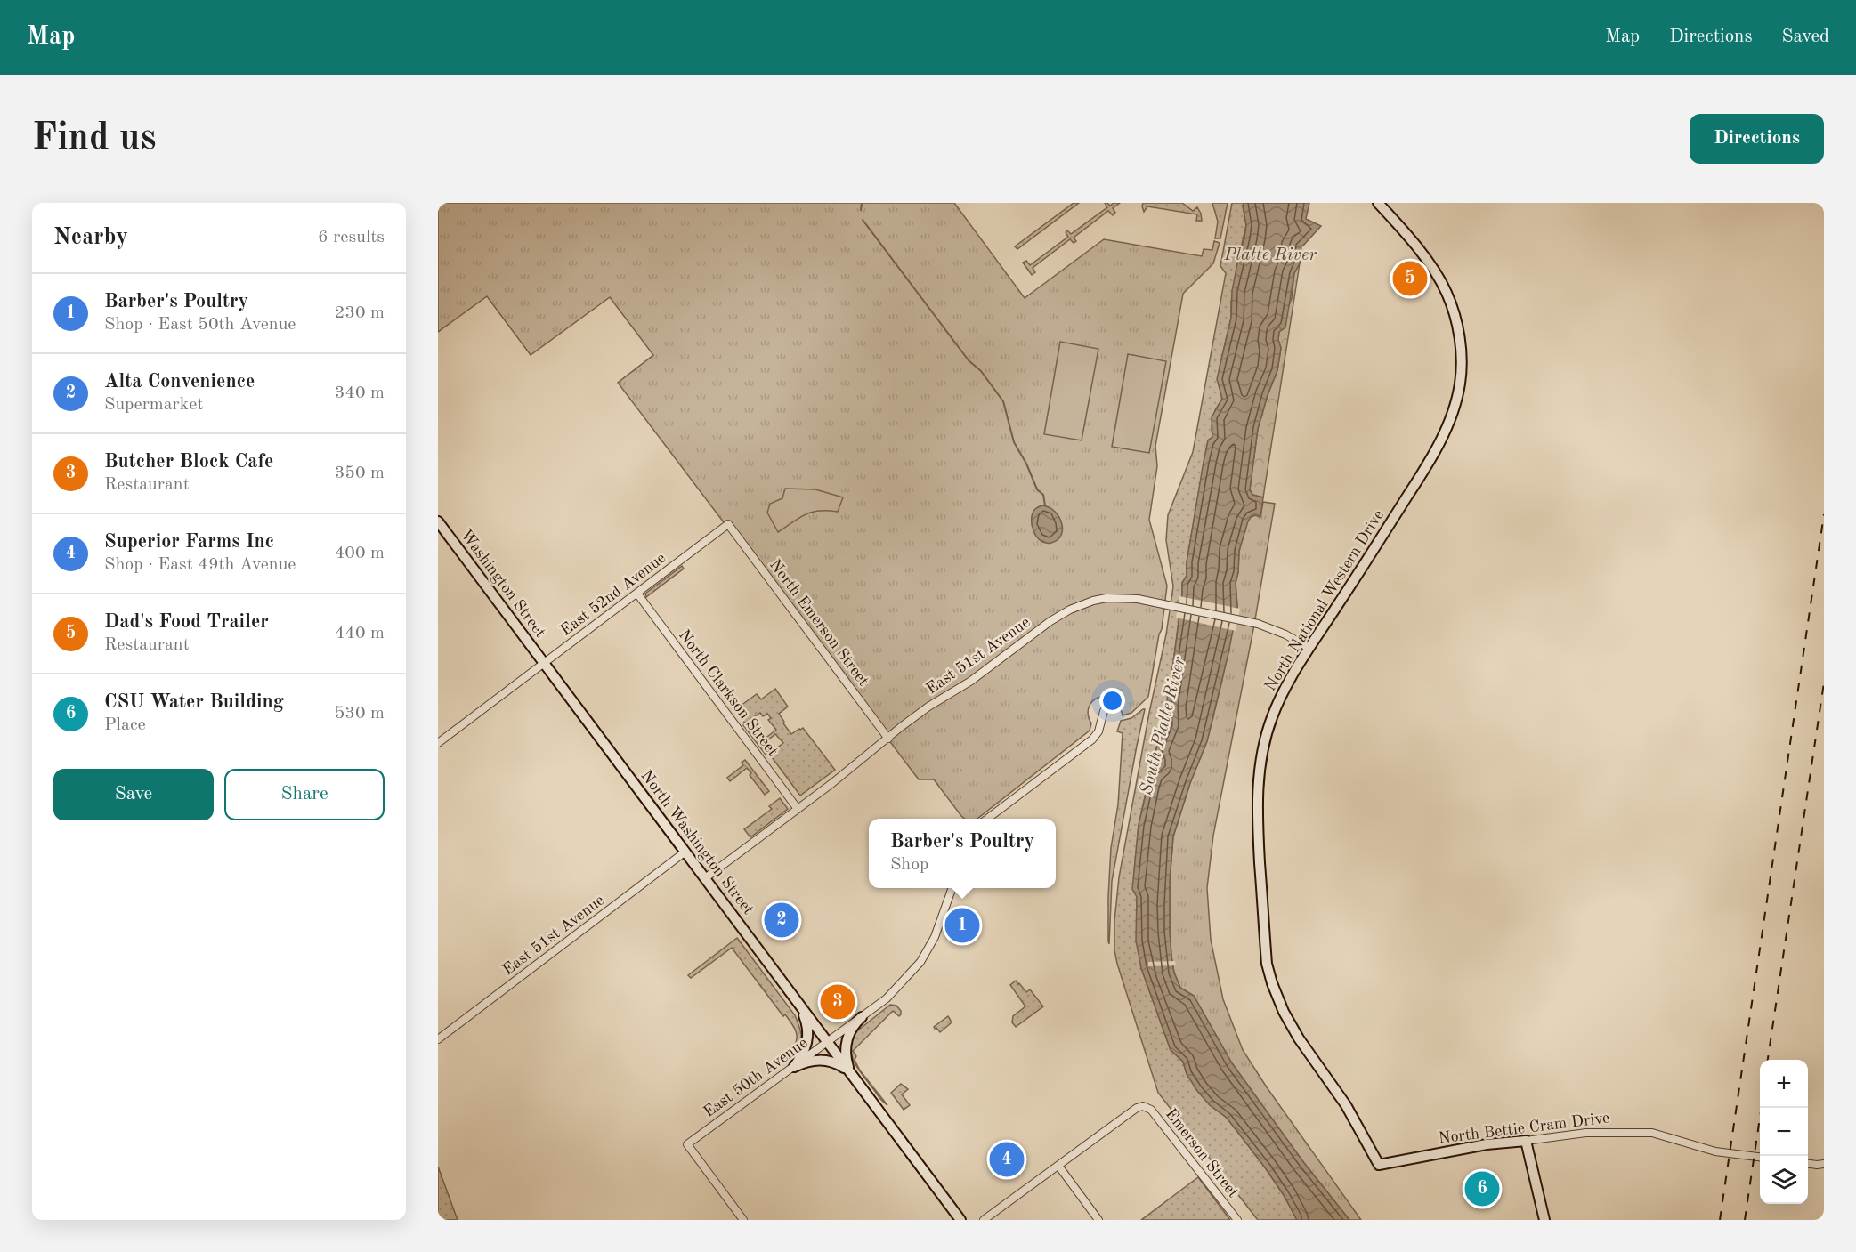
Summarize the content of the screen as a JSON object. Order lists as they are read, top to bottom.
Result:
{
  "streets": {
    "street": [
      "Washington Street",
      "East 52nd Avenue",
      "North National Western Drive",
      "North Emerson Street",
      "East 51st Avenue",
      "North Clarkson Street",
      "North Washington Street",
      "East 50th Avenue",
      "North Bettie Cram Drive",
      "Emerson Street"
    ]
  },
  "crossings": [
    ["Washington Street", "East 52nd Avenue"],
    ["Washington Street", "North Washington Street"],
    ["East 52nd Avenue", "North Emerson Street"],
    ["East 52nd Avenue", "North Clarkson Street"],
    ["East 52nd Avenue", "North Washington Street"],
    ["North National Western Drive", "East 51st Avenue"],
    ["North National Western Drive", "North Bettie Cram Drive"],
    ["North Emerson Street", "East 51st Avenue"],
    ["East 51st Avenue", "North Clarkson Street"],
    ["East 51st Avenue", "North Washington Street"],
    ["North Washington Street", "East 50th Avenue"]
  ],
  "water": ["Platte River", "South Platte River"],
  "page": {
    "header": "Map",
    "nav": ["Map", "Directions", "Saved"],
    "buttons": [
      "Directions",
      ["Save", "Share"]
    ],
    "title": "Find us",
    "heading": ["Nearby", "6 results"],
    "pins": [
      "5",
      "2",
      "1",
      "3",
      "4",
      "6"
    ],
    "list": [
      {
        "mark": "1",
        "name": "Barber's Poultry",
        "note": "Shop · East 50th Avenue",
        "value": "230 m"
      },
      {
        "mark": "2",
        "name": "Alta Convenience",
        "note": "Supermarket",
        "value": "340 m"
      },
      {
        "mark": "3",
        "name": "Butcher Block Cafe",
        "note": "Restaurant",
        "value": "350 m"
      },
      {
        "mark": "4",
        "name": "Superior Farms Inc",
        "note": "Shop · East 49th Avenue",
        "value": "400 m"
      },
      {
        "mark": "5",
        "name": "Dad's Food Trailer",
        "note": "Restaurant",
        "value": "440 m"
      },
      {
        "mark": "6",
        "name": "CSU Water Building",
        "note": "Place",
        "value": "530 m"
      }
    ],
    "popup": ["Barber's Poultry", "Shop"],
    "map_buttons": ["+", "−"]
  }
}
